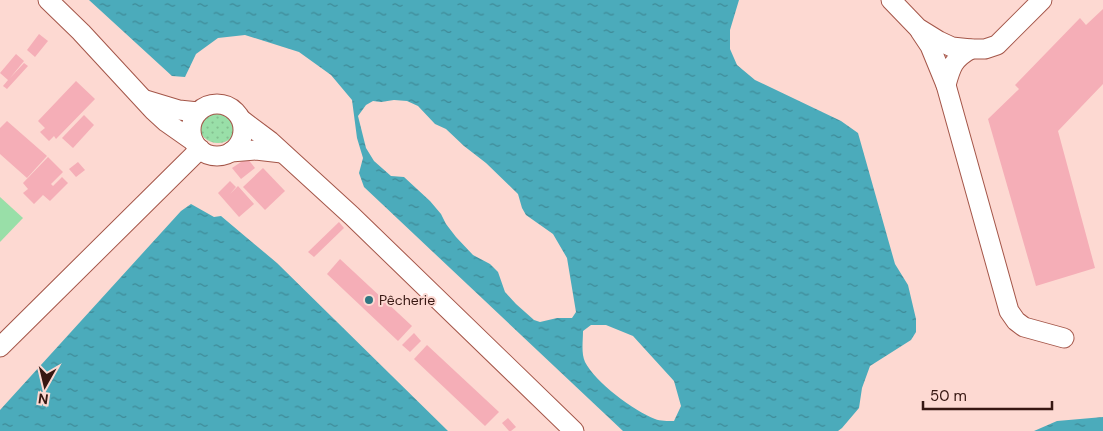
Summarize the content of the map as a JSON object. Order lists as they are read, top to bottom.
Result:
{
  "places": ["Pêcherie"],
  "scale_bar": "50 m",
  "north": "bottom"
}
